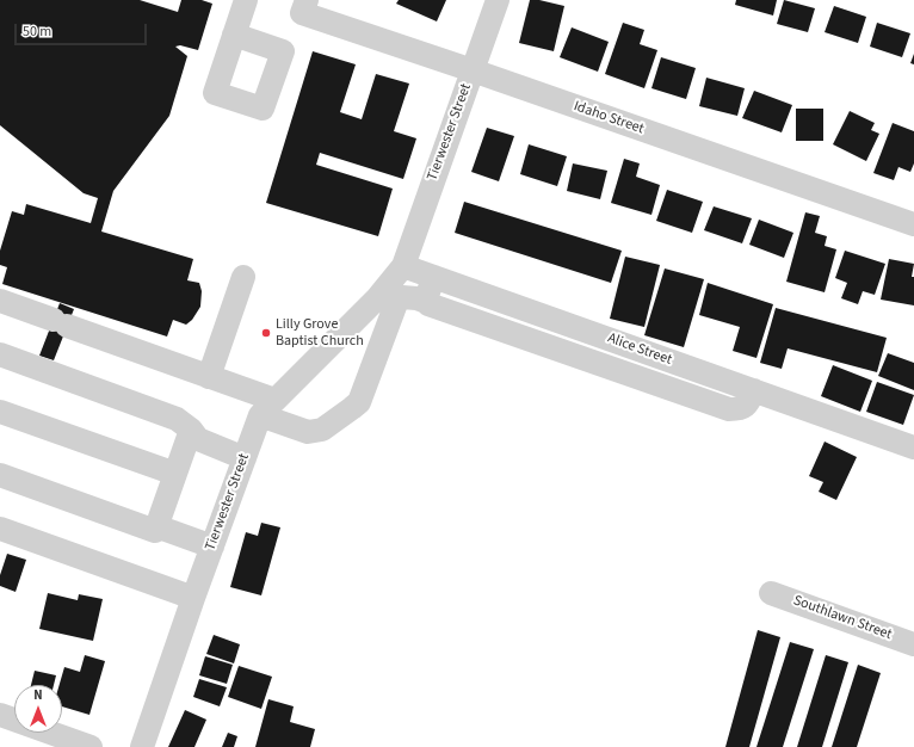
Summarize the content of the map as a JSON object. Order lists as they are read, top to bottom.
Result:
{
  "streets": {
    "street": [
      "Idaho Street",
      "Tierwester Street",
      "Alice Street",
      "Southlawn Street"
    ]
  },
  "crossings": [
    ["Idaho Street", "Tierwester Street"],
    ["Tierwester Street", "Alice Street"]
  ],
  "places": ["Lilly Grove Baptist Church"],
  "scale_bar": "50 m",
  "north": "top"
}
